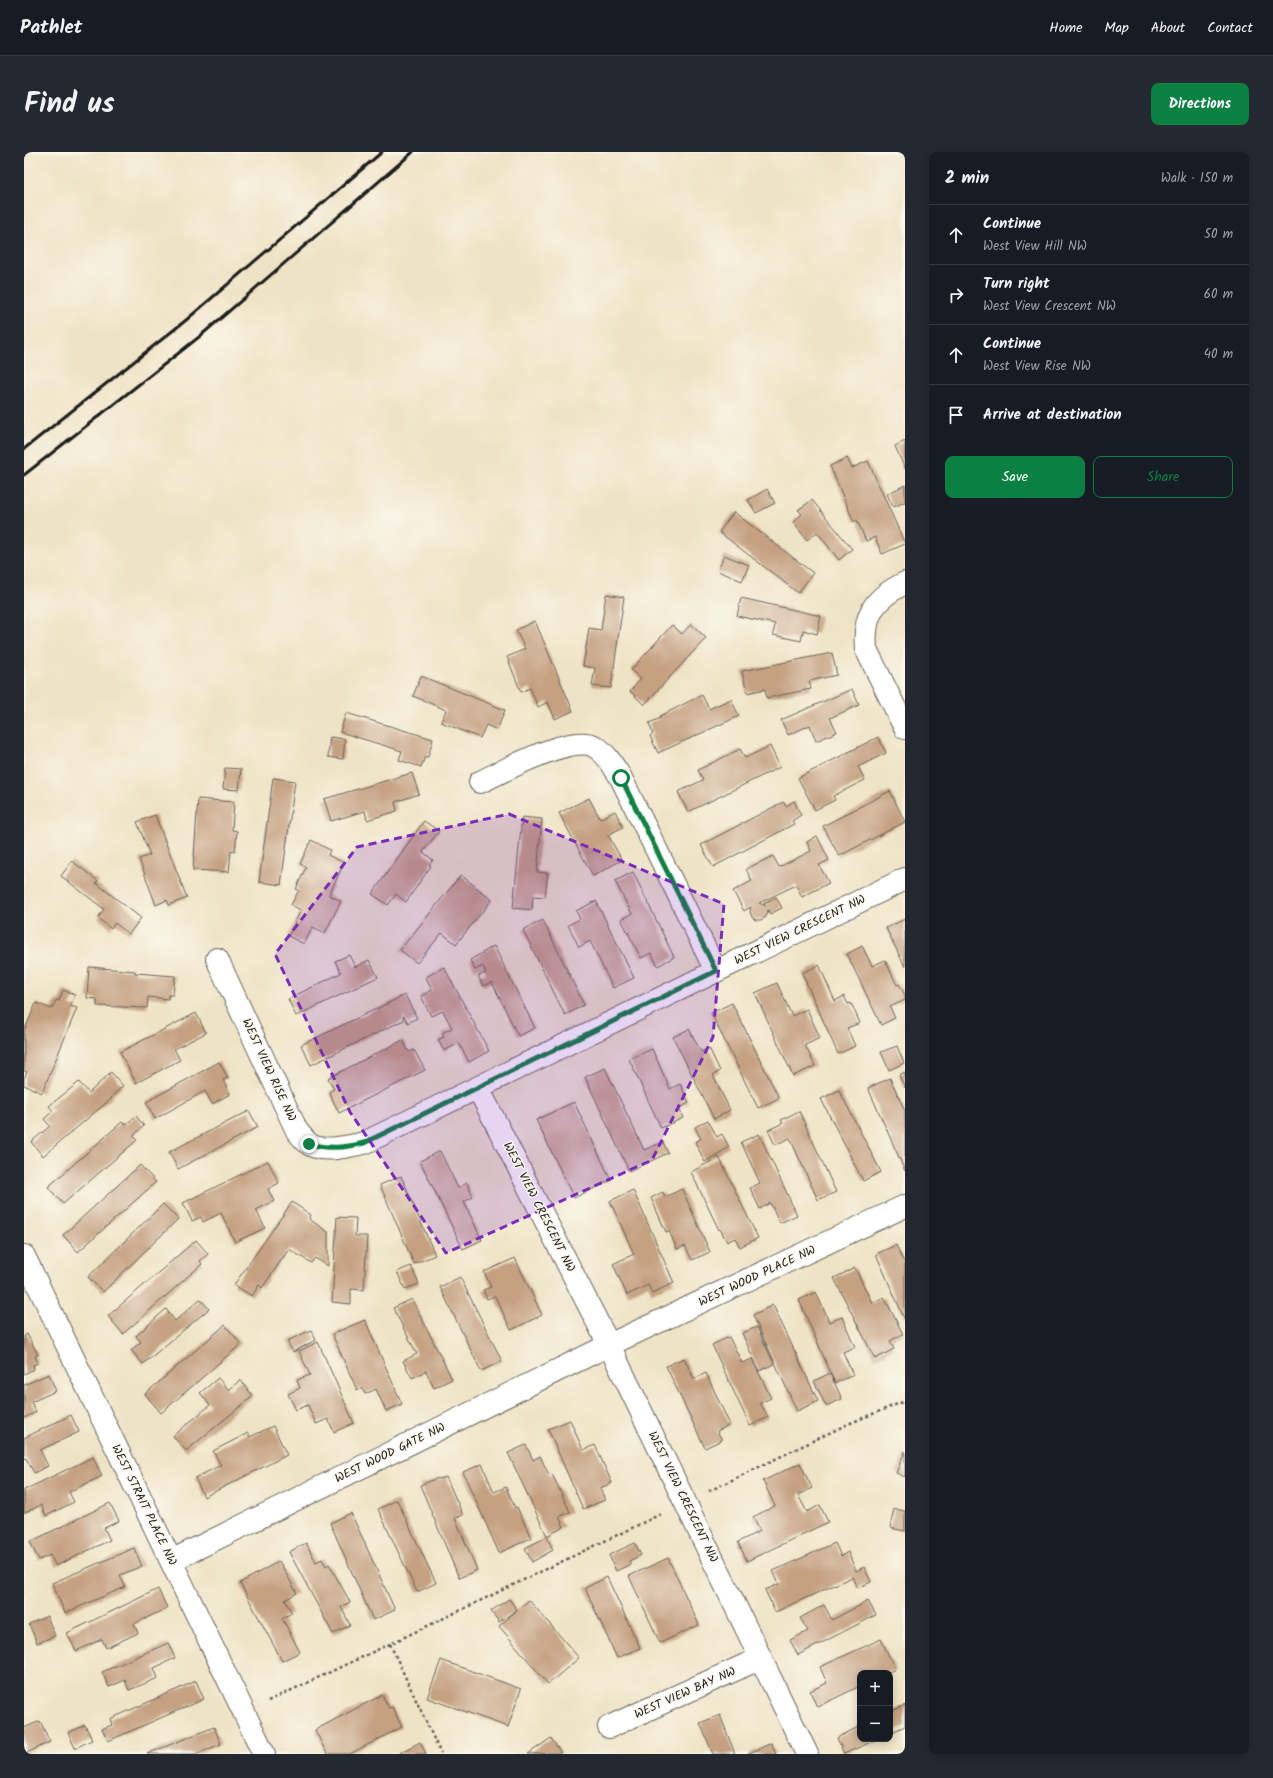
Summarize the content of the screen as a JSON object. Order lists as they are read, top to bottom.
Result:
{
  "streets": {
    "street": [
      "WEST VIEW CRESCENT NW",
      "WEST VIEW RISE NW",
      "WEST WOOD PLACE NW",
      "WEST WOOD GATE NW",
      "WEST STRAIT PLACE NW",
      "WEST VIEW BAY NW"
    ]
  },
  "crossings": [
    ["WEST VIEW CRESCENT NW", "WEST VIEW RISE NW"],
    ["WEST VIEW CRESCENT NW", "WEST WOOD PLACE NW"],
    ["WEST VIEW CRESCENT NW", "WEST WOOD GATE NW"],
    ["WEST VIEW CRESCENT NW", "WEST VIEW BAY NW"],
    ["WEST WOOD PLACE NW", "WEST WOOD GATE NW"],
    ["WEST WOOD GATE NW", "WEST STRAIT PLACE NW"]
  ],
  "page": {
    "header": "Pathlet",
    "nav": [
      "Home",
      "Map",
      "About",
      "Contact"
    ],
    "title": "Find us",
    "buttons": [
      "Directions",
      ["Save", "Share"]
    ],
    "heading": ["2 min", "Walk · 150 m"],
    "list": [
      ["Continue", "West View Hill NW", "50 m"],
      ["Turn right", "West View Crescent NW", "60 m"],
      ["Continue", "West View Rise NW", "40 m"],
      "Arrive at destination"
    ],
    "map_buttons": ["+", "−"]
  }
}
